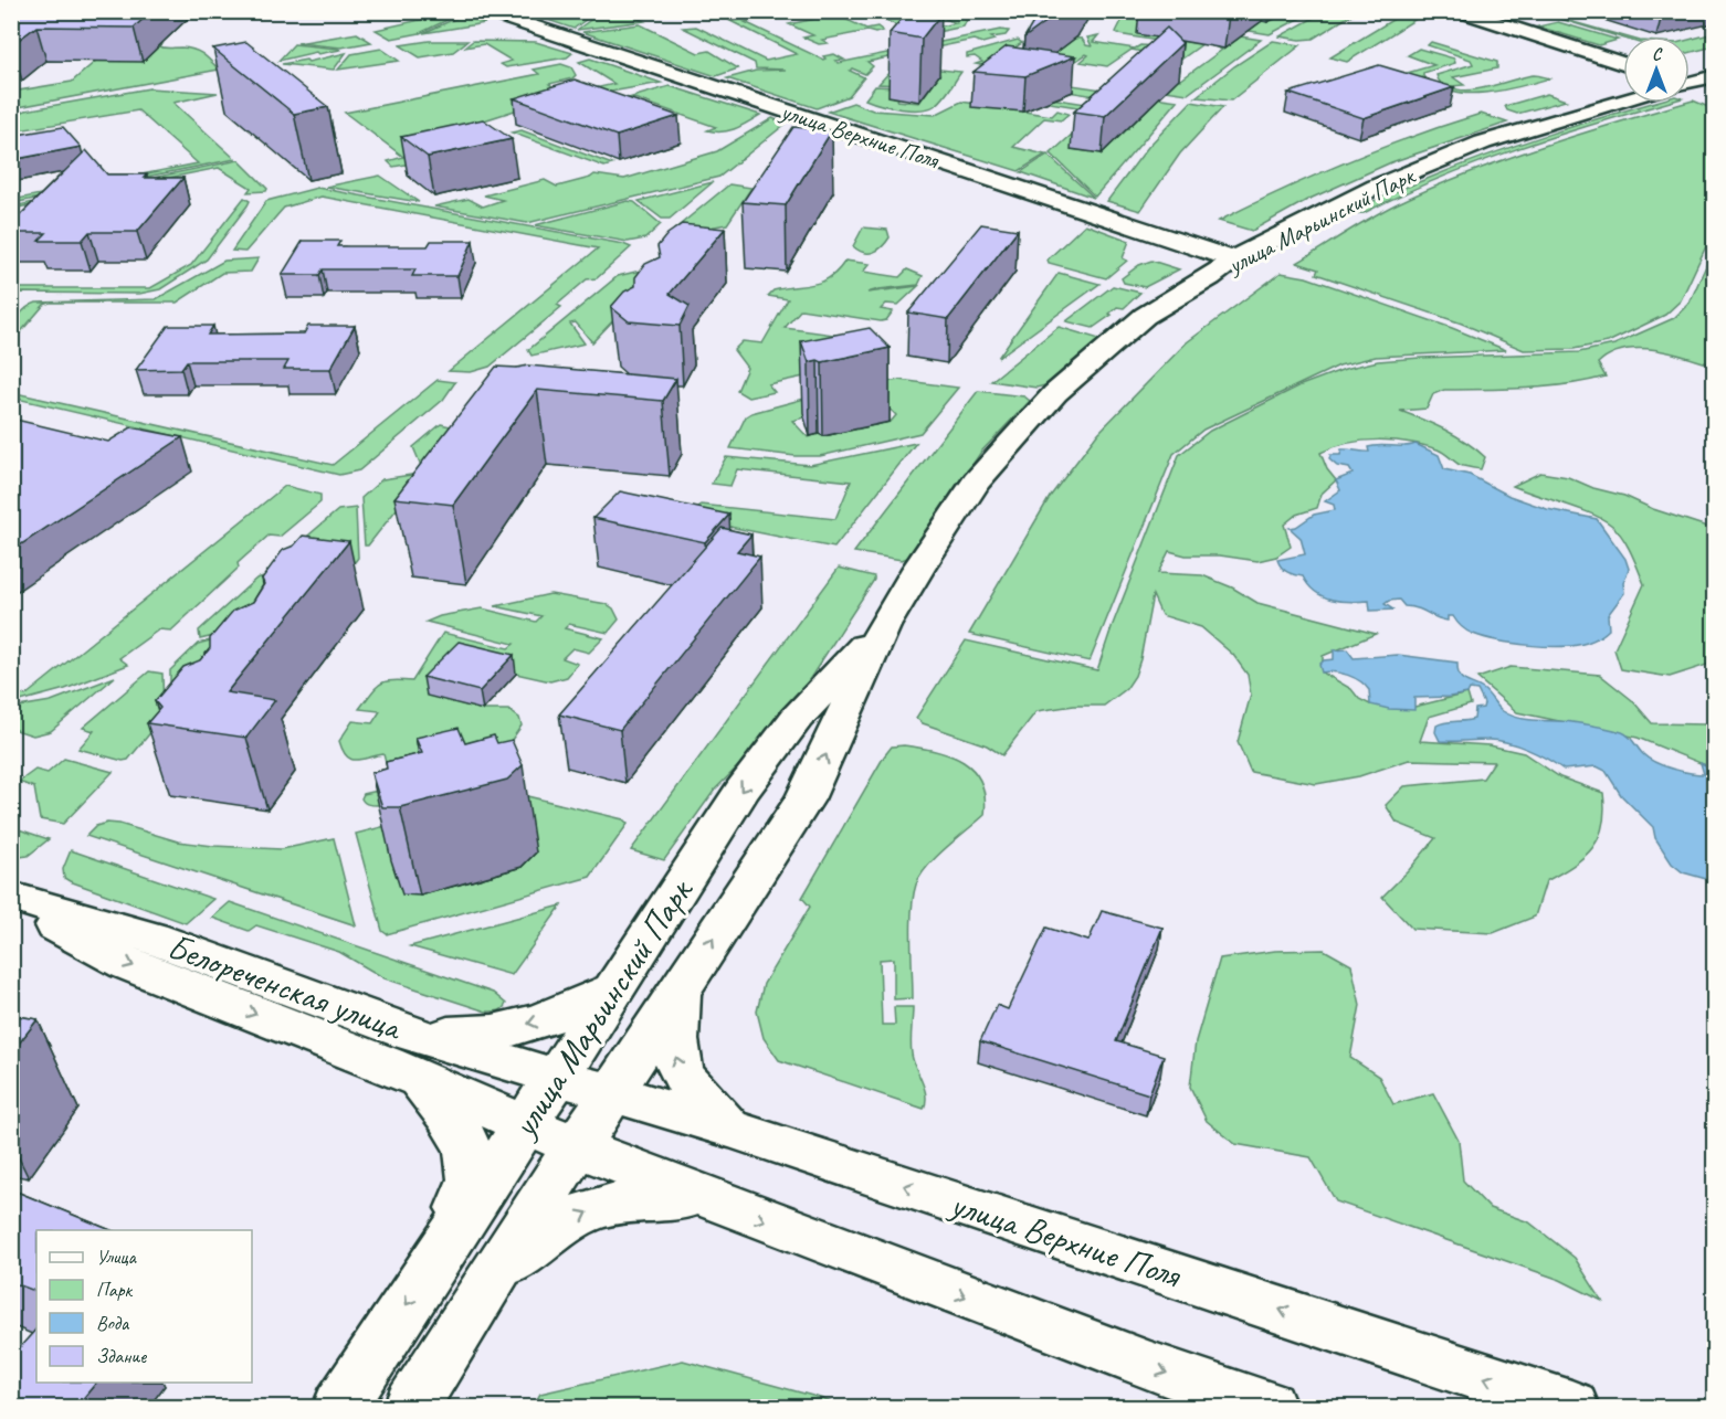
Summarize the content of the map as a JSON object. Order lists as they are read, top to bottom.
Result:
{
  "streets": {
    "main road": ["улица Верхние Поля", "улица Марьинский Парк", "Белореченская улица"]
  },
  "crossings": [
    ["улица Верхние Поля", "улица Марьинский Парк"],
    ["улица Верхние Поля", "Белореченская улица"],
    ["улица Марьинский Парк", "Белореченская улица"]
  ],
  "legend": [
    "Улица",
    "Парк",
    "Вода",
    "Здание"
  ],
  "north": "top"
}
